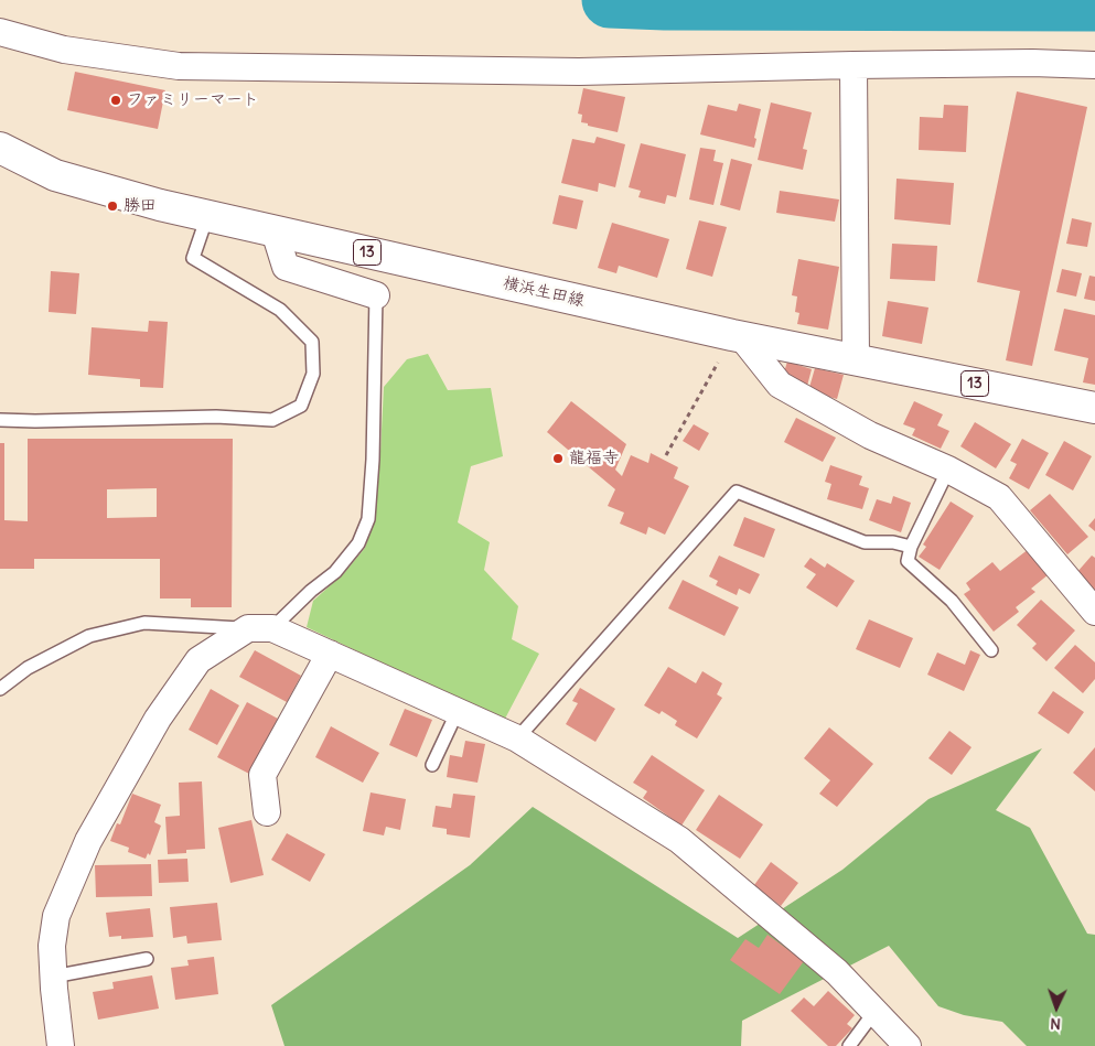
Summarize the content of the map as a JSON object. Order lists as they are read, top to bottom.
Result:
{
  "streets": {
    "main road": ["13", "横浜生田線"]
  },
  "places": ["ファミリーマート", "勝田", "龍福寺"],
  "north": "bottom"
}
